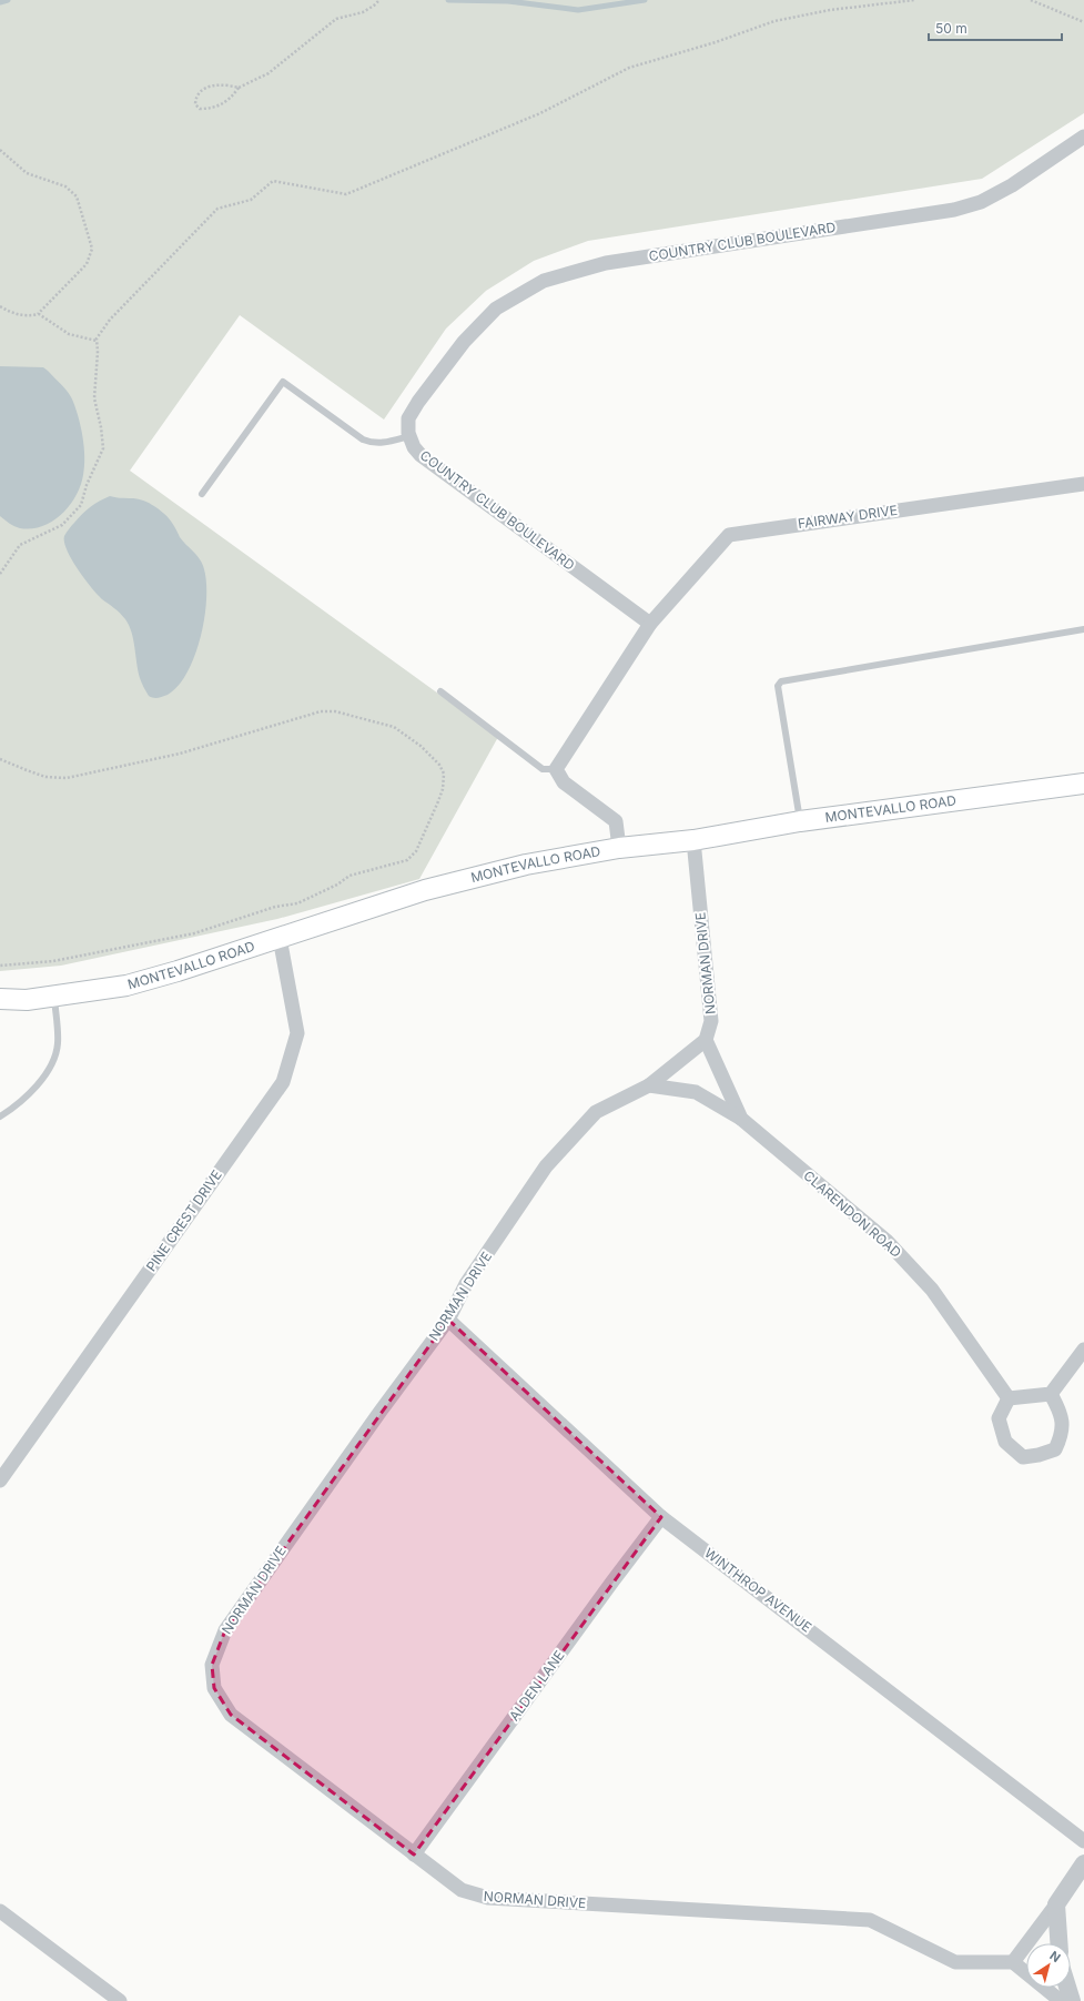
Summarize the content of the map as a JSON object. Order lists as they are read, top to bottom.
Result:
{
  "streets": {
    "main road": ["MONTEVALLO ROAD"],
    "street": [
      "COUNTRY CLUB BOULEVARD",
      "FAIRWAY DRIVE",
      "NORMAN DRIVE",
      "CLARENDON ROAD",
      "PINE CREST DRIVE",
      "WINTHROP AVENUE",
      "ALDEN LANE"
    ]
  },
  "crossings": [
    ["COUNTRY CLUB BOULEVARD", "FAIRWAY DRIVE"],
    ["MONTEVALLO ROAD", "NORMAN DRIVE"],
    ["MONTEVALLO ROAD", "PINE CREST DRIVE"],
    ["NORMAN DRIVE", "CLARENDON ROAD"],
    ["NORMAN DRIVE", "WINTHROP AVENUE"],
    ["NORMAN DRIVE", "ALDEN LANE"],
    ["WINTHROP AVENUE", "ALDEN LANE"]
  ],
  "scale_bar": "50 m",
  "north": "top right"
}
